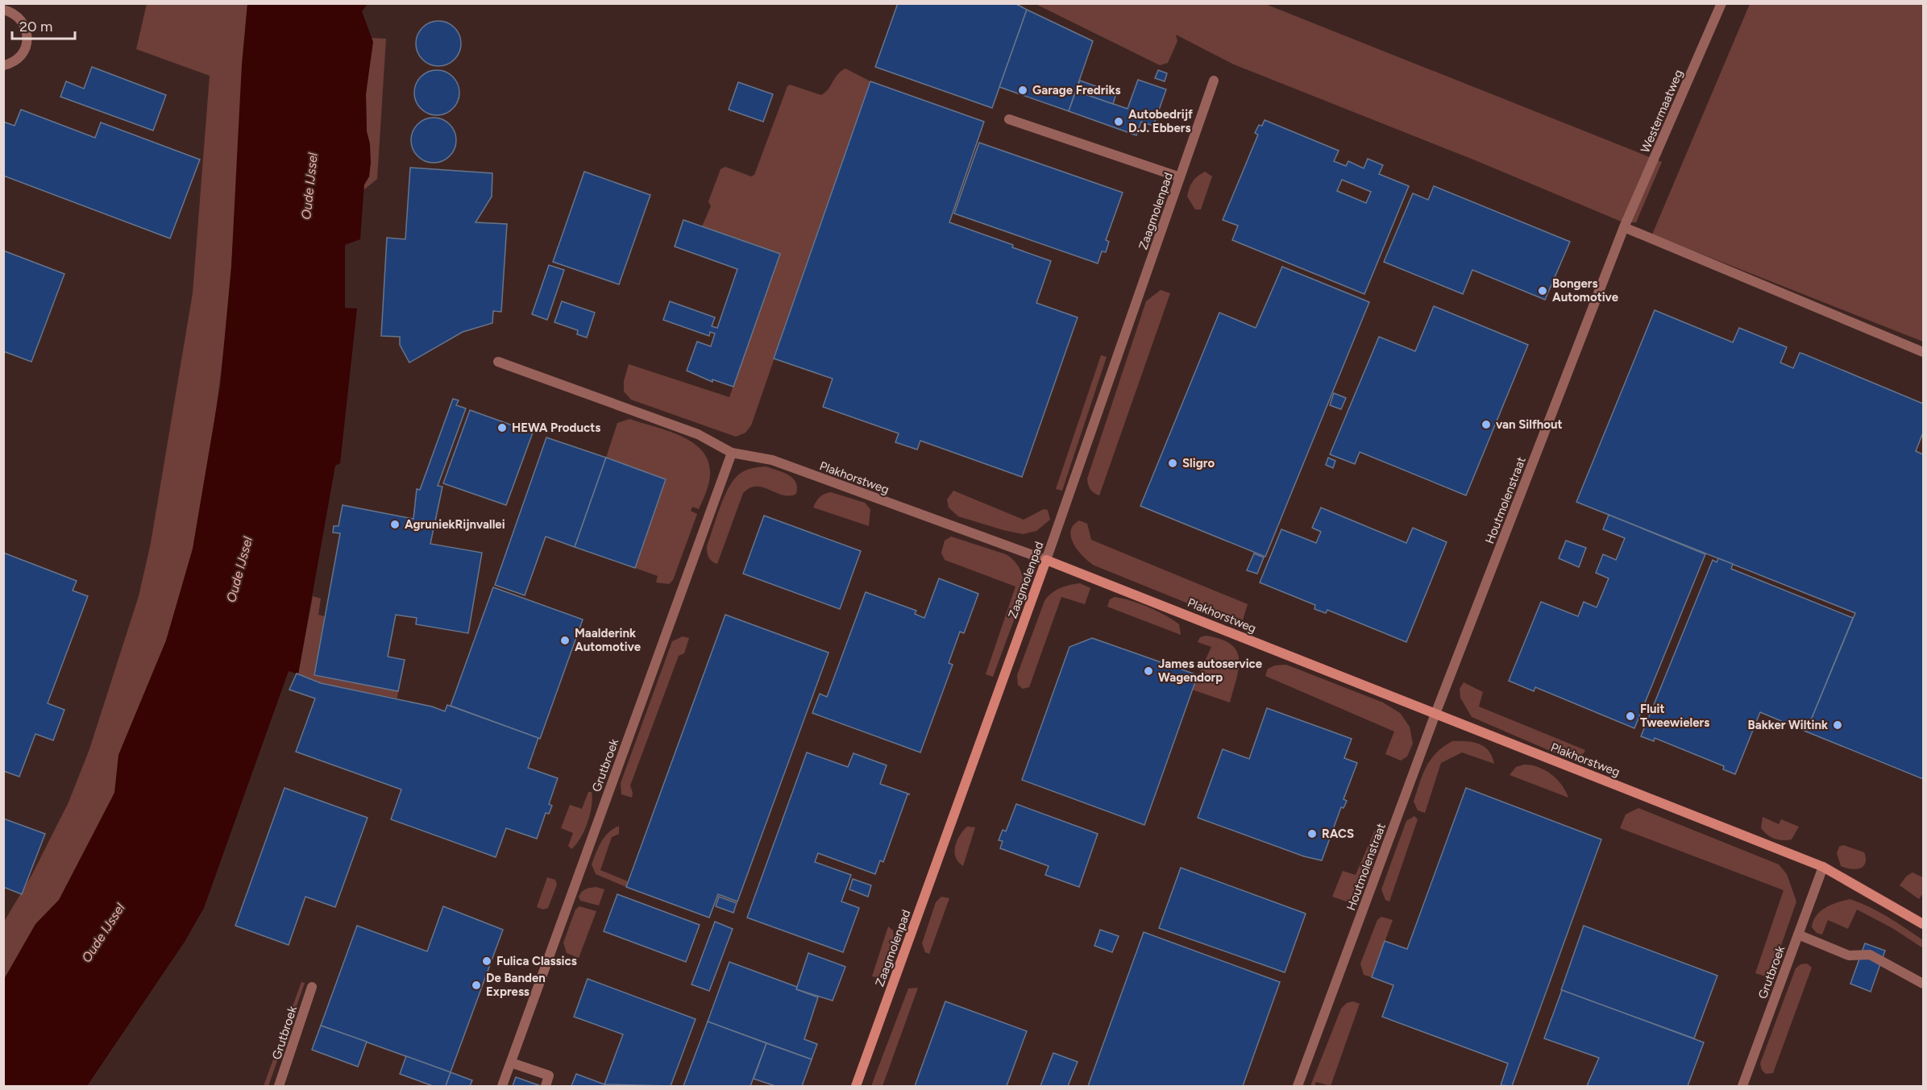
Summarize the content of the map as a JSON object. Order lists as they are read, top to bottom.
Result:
{
  "streets": {
    "street": [
      "Westermaatweg",
      "Zaagmolenpad",
      "Plakhorstweg",
      "Houtmolenstraat",
      "Grutbroek"
    ]
  },
  "crossings": [
    ["Westermaatweg", "Houtmolenstraat"],
    ["Zaagmolenpad", "Plakhorstweg"],
    ["Plakhorstweg", "Houtmolenstraat"],
    ["Plakhorstweg", "Grutbroek"]
  ],
  "water": ["Oude IJssel"],
  "places": [
    "Garage Fredriks",
    "Autobedrijf D.J. Ebbers",
    "Bongers Automotive",
    "van Silfhout",
    "HEWA Products",
    "Sligro",
    "AgruniekRijnvallei",
    "Maalderink Automotive",
    "James autoservice Wagendorp",
    "Fluit Tweewielers",
    "Bakker Wiltink",
    "RACS",
    "Fulica Classics",
    "De Banden Express"
  ],
  "scale_bar": "20 m"
}
